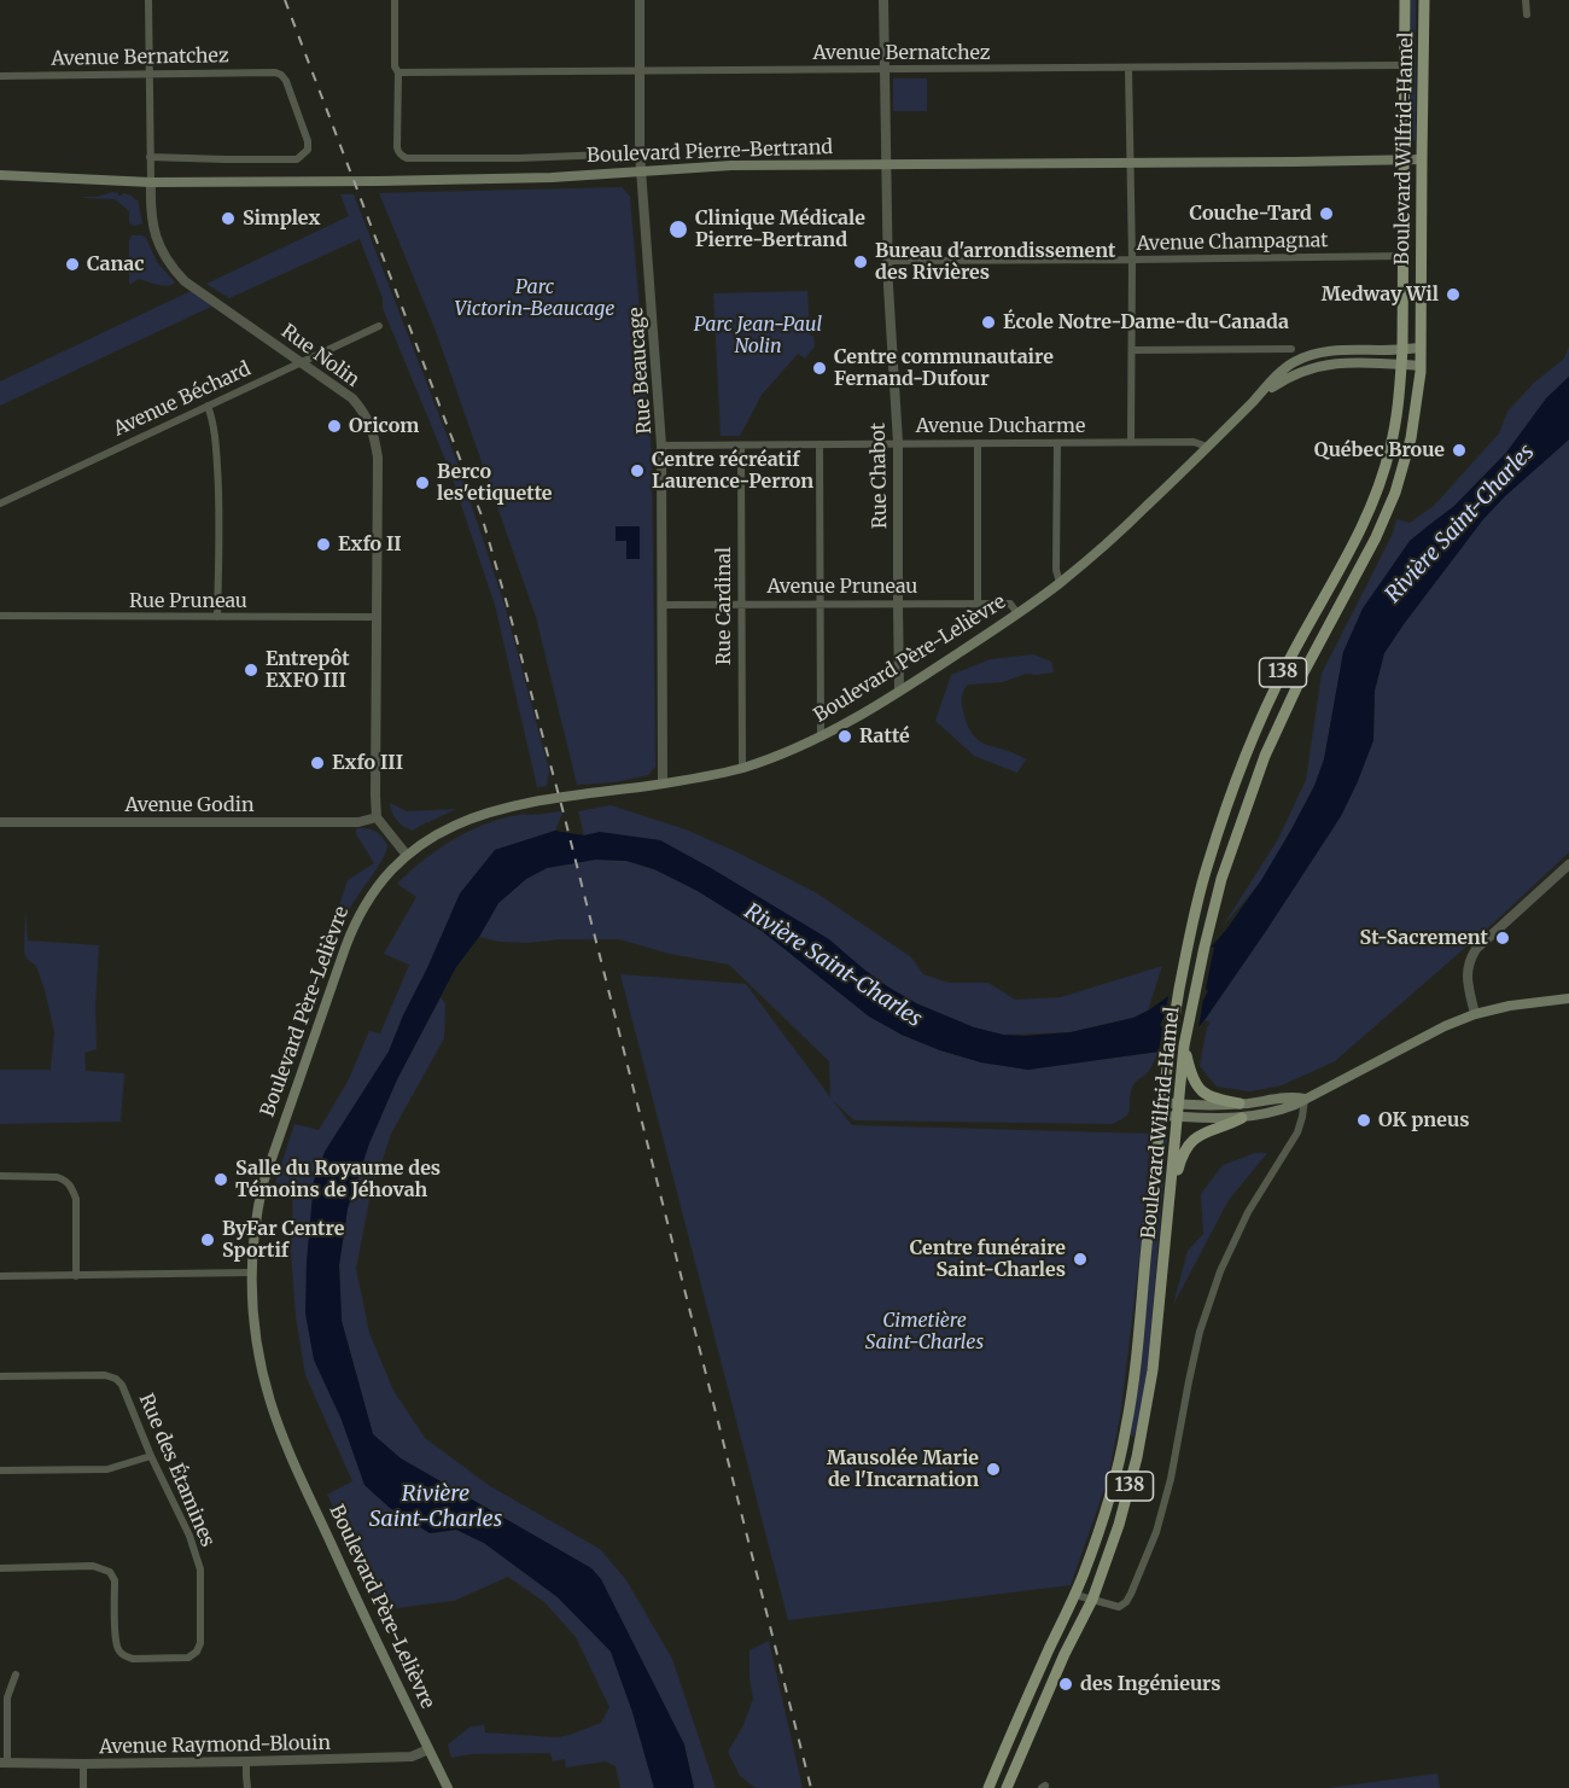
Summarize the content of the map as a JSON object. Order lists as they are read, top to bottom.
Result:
{
  "streets": {
    "main road": [
      "Boulevard Wilfrid-Hamel",
      "Boulevard Pierre-Bertrand",
      "Boulevard Père-Lelièvre",
      "138"
    ],
    "street": [
      "Avenue Bernatchez",
      "Avenue Champagnat",
      "Rue Nolin",
      "Rue Beaucage",
      "Avenue Béchard",
      "Avenue Ducharme",
      "Rue Chabot",
      "Avenue Pruneau",
      "Rue Pruneau",
      "Rue Cardinal",
      "Avenue Godin",
      "Rue des Étamines",
      "Avenue Raymond-Blouin"
    ]
  },
  "crossings": [
    ["Avenue Bernatchez", "Boulevard Wilfrid-Hamel"],
    ["Avenue Bernatchez", "Boulevard Pierre-Bertrand"],
    ["Avenue Bernatchez", "Rue Beaucage"],
    ["Avenue Bernatchez", "Rue Chabot"],
    ["Boulevard Wilfrid-Hamel", "Boulevard Pierre-Bertrand"],
    ["Boulevard Wilfrid-Hamel", "Avenue Champagnat"],
    ["Boulevard Wilfrid-Hamel", "Boulevard Père-Lelièvre"],
    ["Boulevard Pierre-Bertrand", "Rue Nolin"],
    ["Boulevard Pierre-Bertrand", "Rue Beaucage"],
    ["Boulevard Pierre-Bertrand", "Rue Chabot"],
    ["Avenue Champagnat", "Rue Chabot"],
    ["Rue Nolin", "Avenue Béchard"],
    ["Rue Nolin", "Rue Pruneau"],
    ["Rue Nolin", "Avenue Godin"],
    ["Rue Beaucage", "Avenue Ducharme"],
    ["Rue Beaucage", "Avenue Pruneau"],
    ["Rue Beaucage", "Boulevard Père-Lelièvre"],
    ["Avenue Ducharme", "Rue Chabot"],
    ["Avenue Ducharme", "Rue Cardinal"],
    ["Avenue Ducharme", "Boulevard Père-Lelièvre"],
    ["Rue Chabot", "Avenue Pruneau"],
    ["Rue Chabot", "Boulevard Père-Lelièvre"],
    ["Avenue Pruneau", "Rue Cardinal"],
    ["Avenue Pruneau", "Boulevard Père-Lelièvre"],
    ["Rue Cardinal", "Boulevard Père-Lelièvre"],
    ["Boulevard Père-Lelièvre", "Avenue Raymond-Blouin"]
  ],
  "water": ["Rivière Saint-Charles"],
  "parks": ["Parc Victorin-Beaucage", "Parc Jean-Paul Nolin", "Cimetière Saint-Charles"],
  "places": [
    "Couche-Tard",
    "Simplex",
    "Clinique Médicale Pierre-Bertrand",
    "Bureau d'arrondissement des Rivières",
    "Canac",
    "Medway Wil",
    "École Notre-Dame-du-Canada",
    "Centre communautaire Fernand-Dufour",
    "Oricom",
    "Québec Broue",
    "Centre récréatif Laurence-Perron",
    "Berco les'etiquette",
    "Exfo II",
    "Entrepôt EXFO III",
    "Ratté",
    "Exfo III",
    "St-Sacrement",
    "OK pneus",
    "Salle du Royaume des Témoins de Jéhovah",
    "ByFar Centre Sportif",
    "Centre funéraire Saint-Charles",
    "Mausolée Marie de l'Incarnation",
    "des Ingénieurs"
  ]
}
